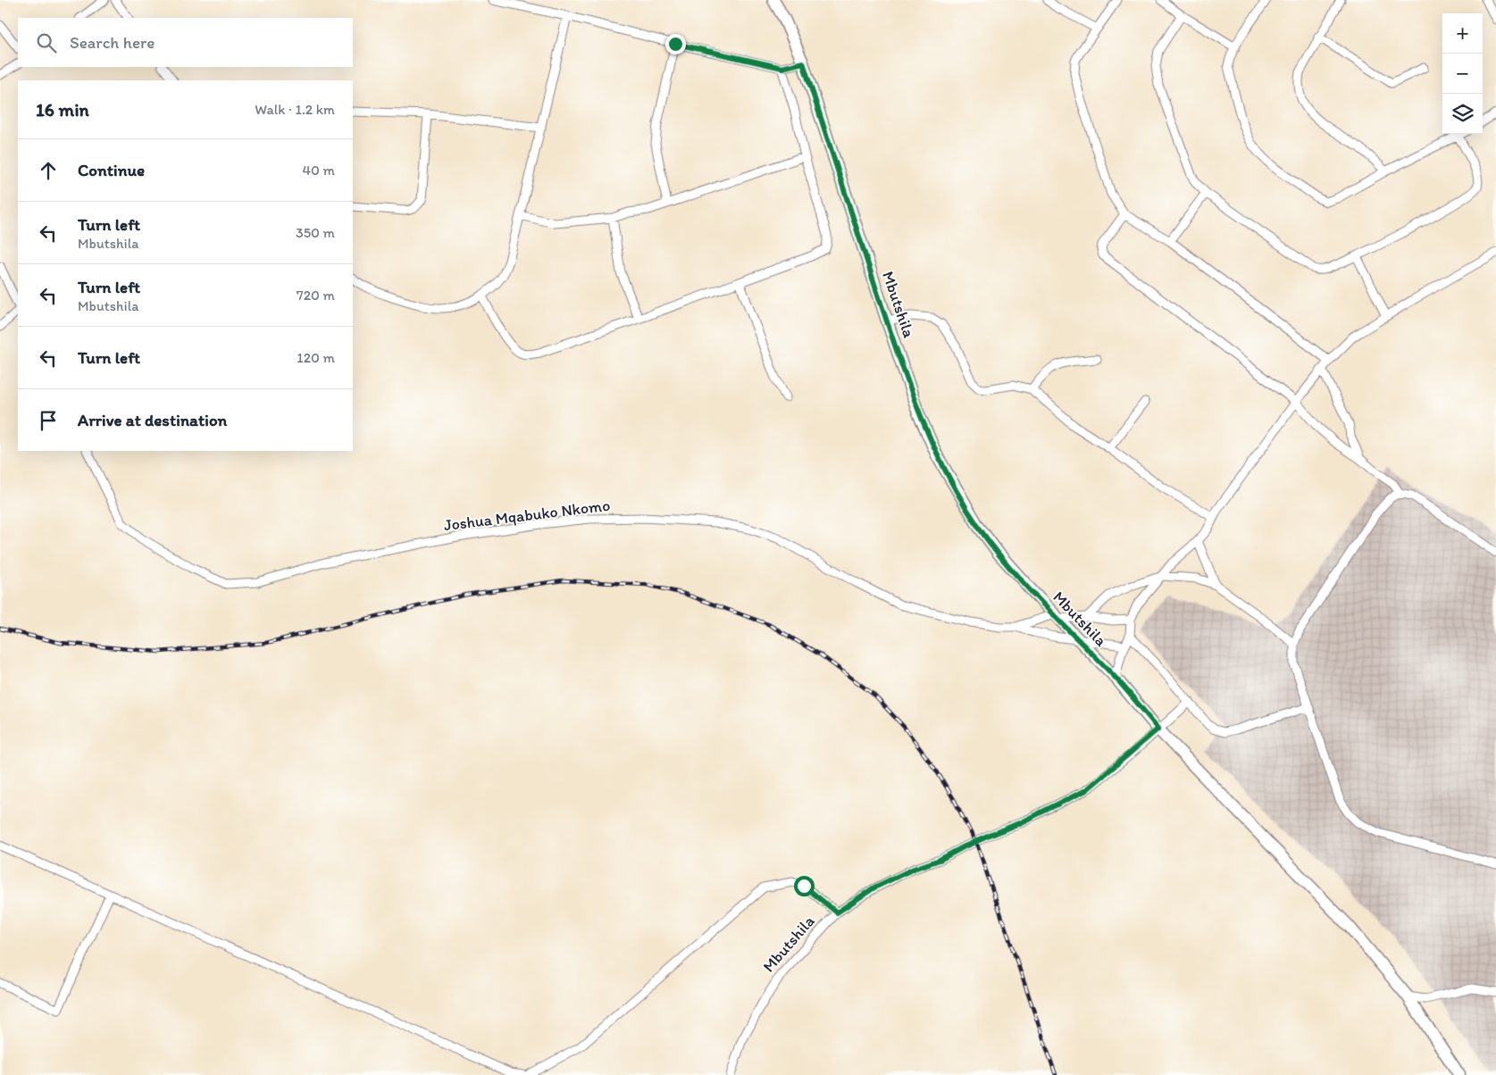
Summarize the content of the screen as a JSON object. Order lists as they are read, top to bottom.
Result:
{
  "streets": {
    "street": ["Mbutshila", "Joshua Mqabuko Nkomo"]
  },
  "page": {
    "map_buttons": ["+", "−"],
    "search": "Search here",
    "heading": ["16 min", "Walk · 1.2 km"],
    "list": [
      ["Continue", "40 m"],
      ["Turn left", "Mbutshila", "350 m"],
      ["Turn left", "Mbutshila", "720 m"],
      ["Turn left", "120 m"],
      "Arrive at destination"
    ]
  }
}
